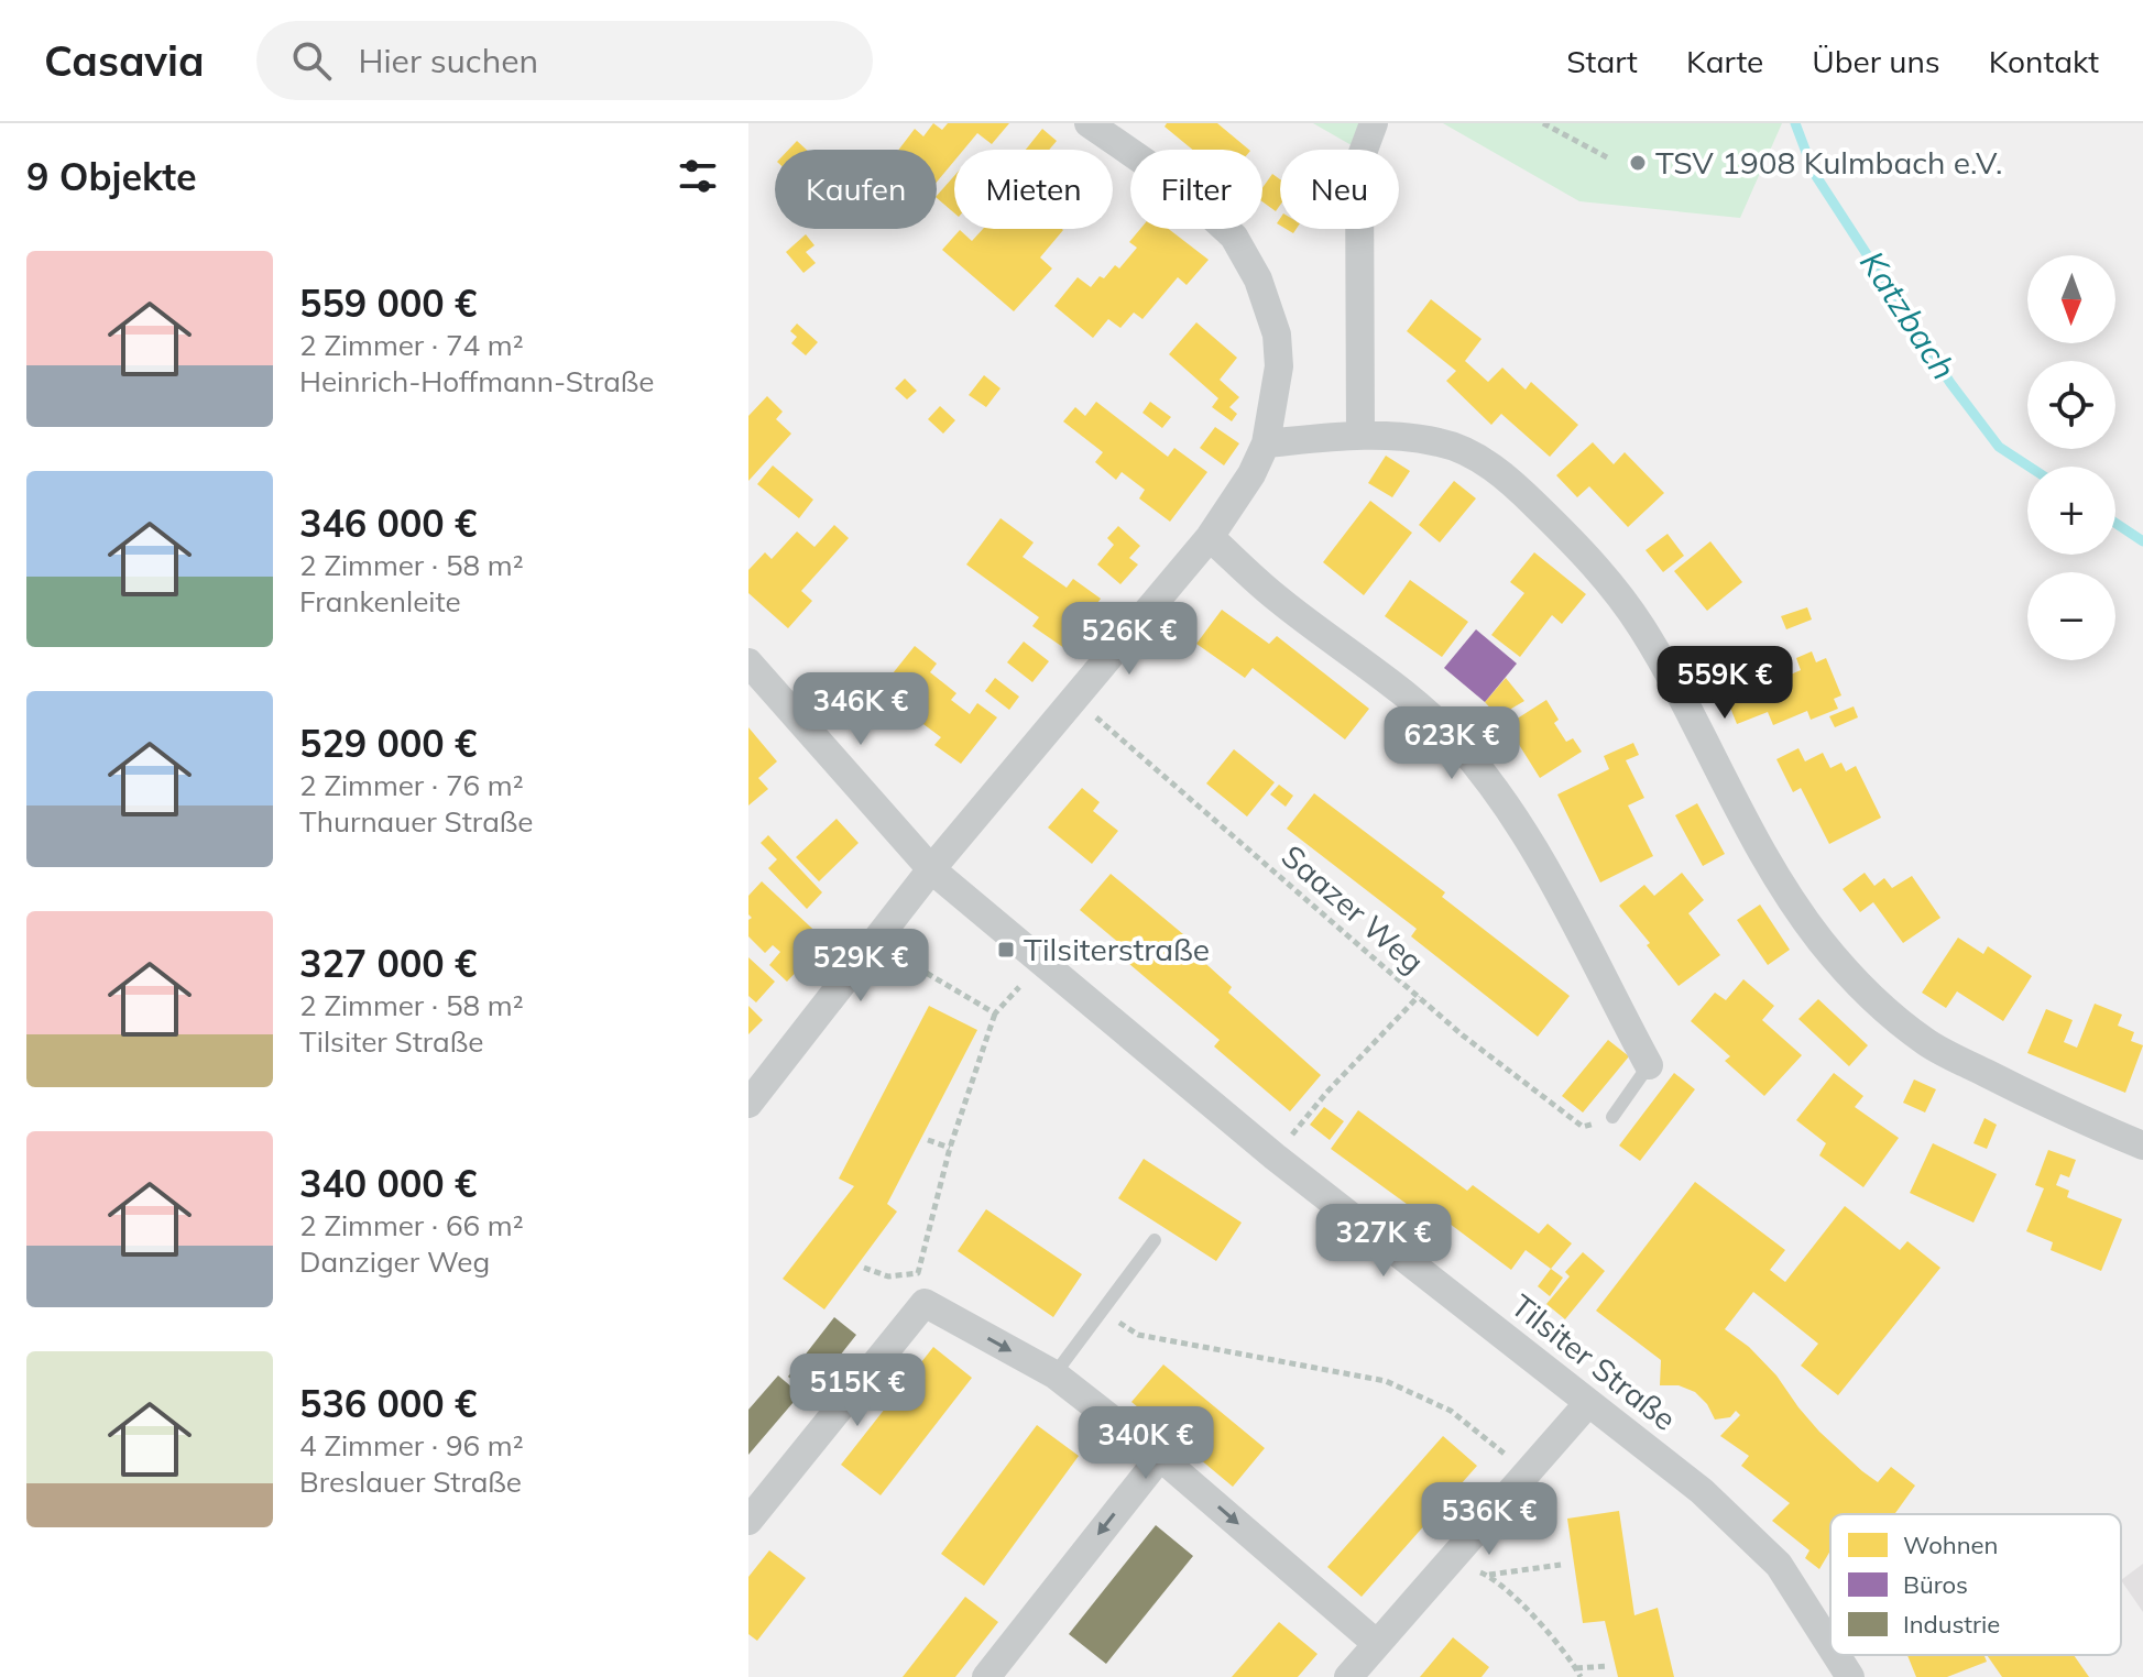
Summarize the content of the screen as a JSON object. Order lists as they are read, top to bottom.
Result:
{
  "streets": {
    "street": ["Tilsiter Straße"],
    "path": ["Saazer Weg"]
  },
  "water": ["Katzbach"],
  "places": {
    "other": ["TSV 1908 Kulmbach e.V."],
    "transit": ["Tilsiterstraße"]
  },
  "legend": ["Wohnen", "Büros", "Industrie"],
  "north": "bottom",
  "page": {
    "header": "Casavia",
    "search": "Hier suchen",
    "nav": [
      "Start",
      "Karte",
      "Über uns",
      "Kontakt"
    ],
    "heading": "9 Objekte",
    "chip": [
      "Kaufen",
      "Mieten",
      "Filter",
      "Neu"
    ],
    "list": [
      {
        "name": "559 000 €",
        "note": "2 Zimmer · 74 m² · Heinrich-Hoffmann-Straße"
      },
      {
        "name": "346 000 €",
        "note": "2 Zimmer · 58 m² · Frankenleite"
      },
      {
        "name": "529 000 €",
        "note": "2 Zimmer · 76 m² · Thurnauer Straße"
      },
      {
        "name": "327 000 €",
        "note": "2 Zimmer · 58 m² · Tilsiter Straße"
      },
      {
        "name": "340 000 €",
        "note": "2 Zimmer · 66 m² · Danziger Weg"
      },
      {
        "name": "536 000 €",
        "note": "4 Zimmer · 96 m² · Breslauer Straße"
      }
    ],
    "map_buttons": ["+", "−"],
    "price": [
      "526K €",
      "559K €",
      "346K €",
      "623K €",
      "529K €",
      "327K €",
      "515K €",
      "340K €",
      "536K €"
    ]
  }
}
